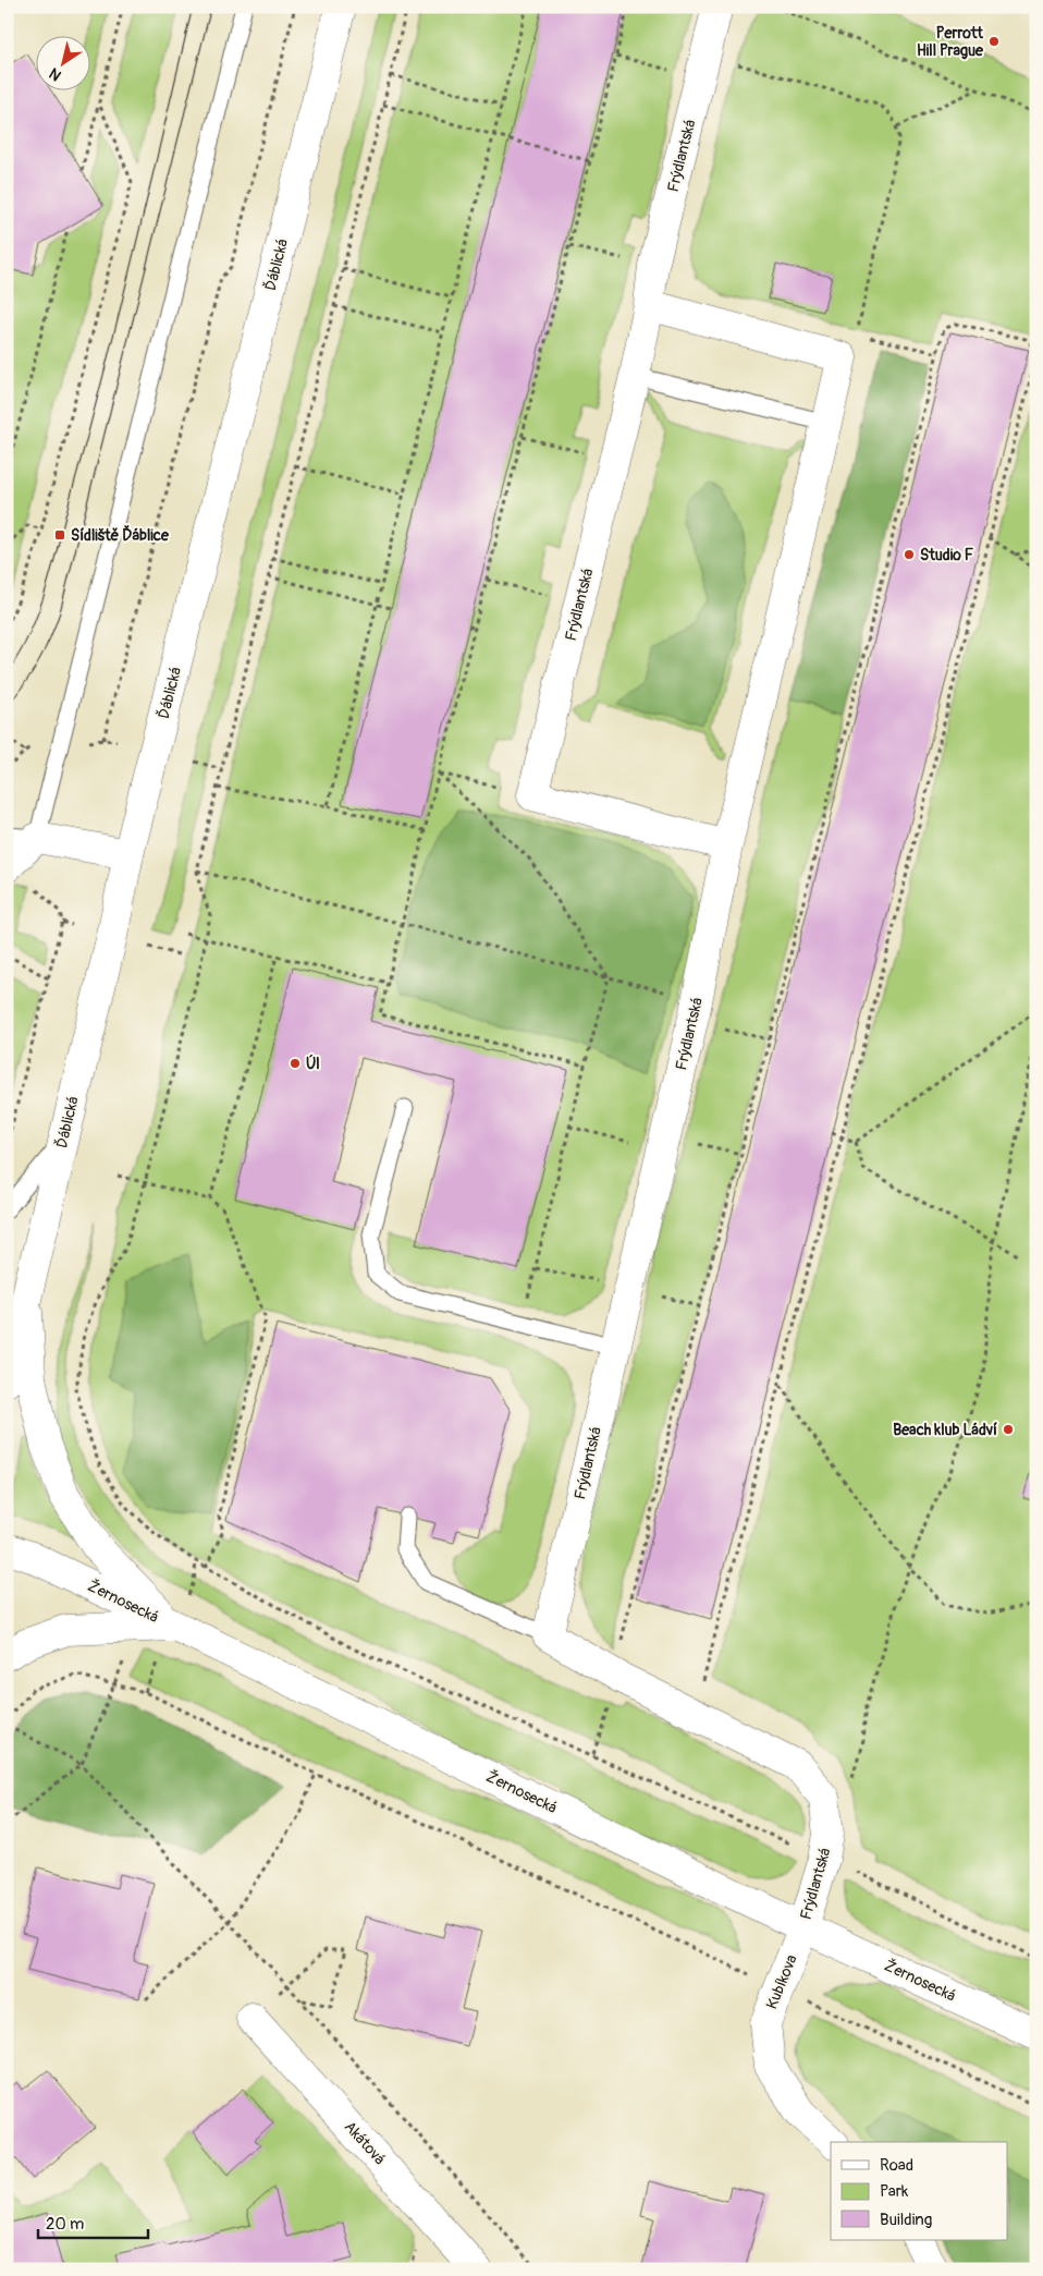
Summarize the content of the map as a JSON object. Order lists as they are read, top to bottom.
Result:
{
  "streets": {
    "street": [
      "Frýdlantská",
      "Ďáblická",
      "Žernosecká",
      "Kubíkova",
      "Akátová"
    ]
  },
  "crossings": [
    ["Frýdlantská", "Žernosecká"],
    ["Frýdlantská", "Kubíkova"],
    ["Žernosecká", "Kubíkova"]
  ],
  "places": {
    "other": [
      "Perrott Hill Prague",
      "Studio F",
      "Úl",
      "Beach klub Ládví"
    ],
    "transit": ["Sídliště Ďáblice"]
  },
  "legend": ["Road", "Park", "Building"],
  "scale_bar": "20 m",
  "north": "bottom left"
}
